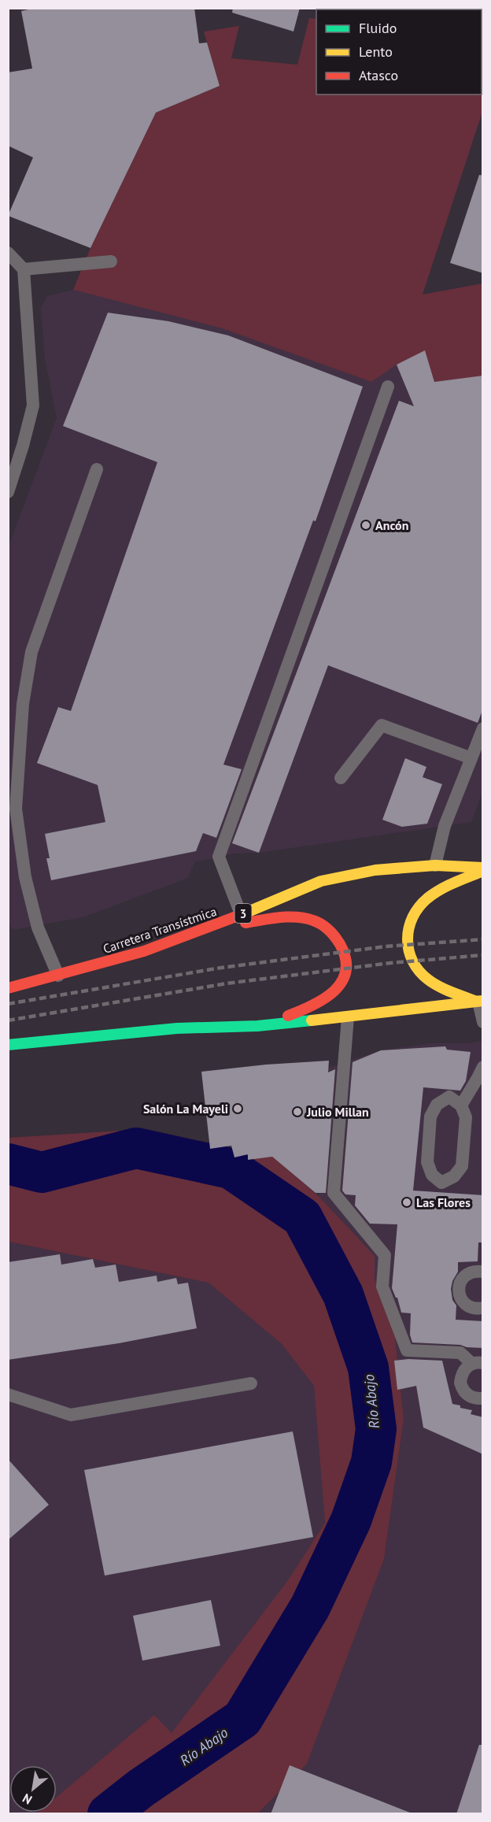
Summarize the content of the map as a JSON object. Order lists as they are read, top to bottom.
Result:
{
  "streets": {
    "main road": ["3", "Carretera Transístmica"]
  },
  "water": ["Río Abajo"],
  "places": [
    "Ancón",
    "Salón La Mayeli",
    "Julio Millan",
    "Las Flores"
  ],
  "legend": ["Fluido", "Lento", "Atasco"],
  "north": "bottom left"
}
